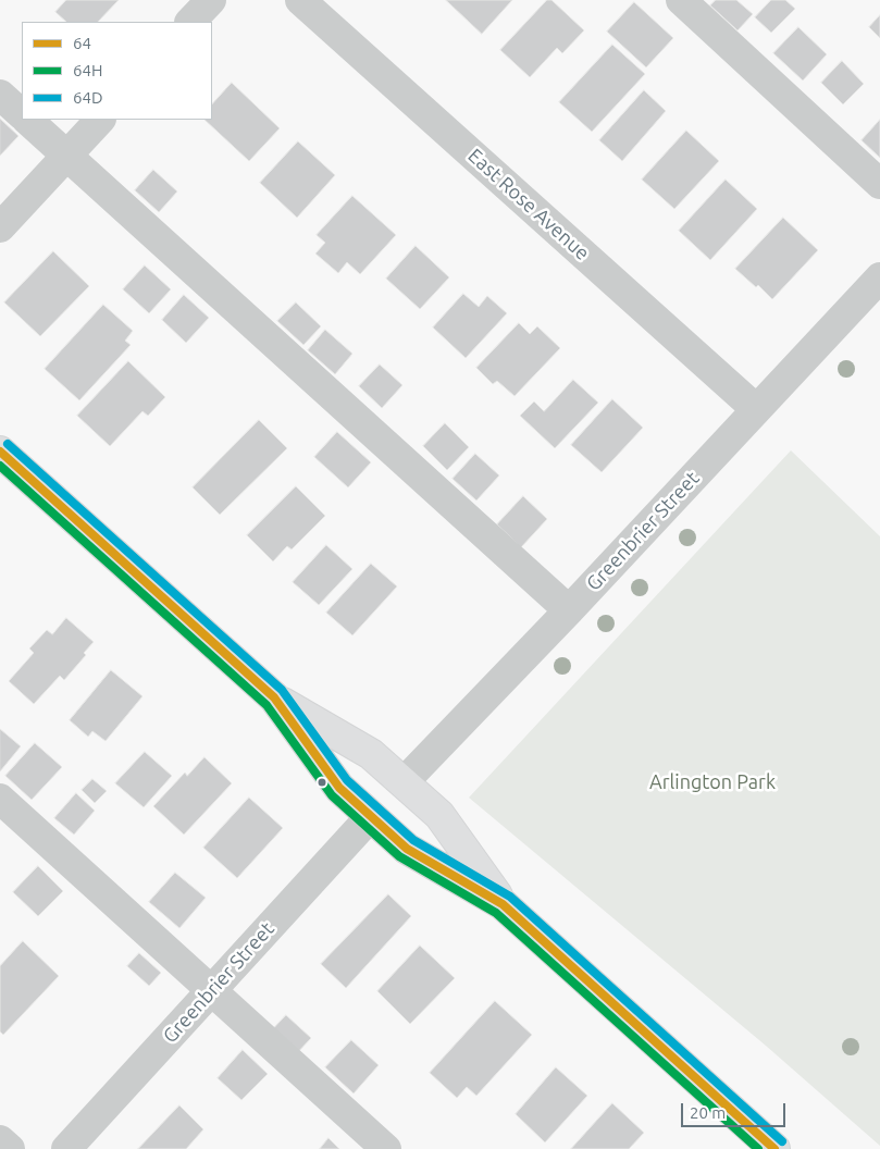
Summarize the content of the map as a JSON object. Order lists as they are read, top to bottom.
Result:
{
  "streets": {
    "street": ["East Rose Avenue", "Greenbrier Street"]
  },
  "crossings": [
    ["East Rose Avenue", "Greenbrier Street"]
  ],
  "parks": ["Arlington Park"],
  "lines": ["transit line 64D", "transit line 64", "transit line 64H"],
  "legend": ["64", "64H", "64D"],
  "scale_bar": "20 m"
}
